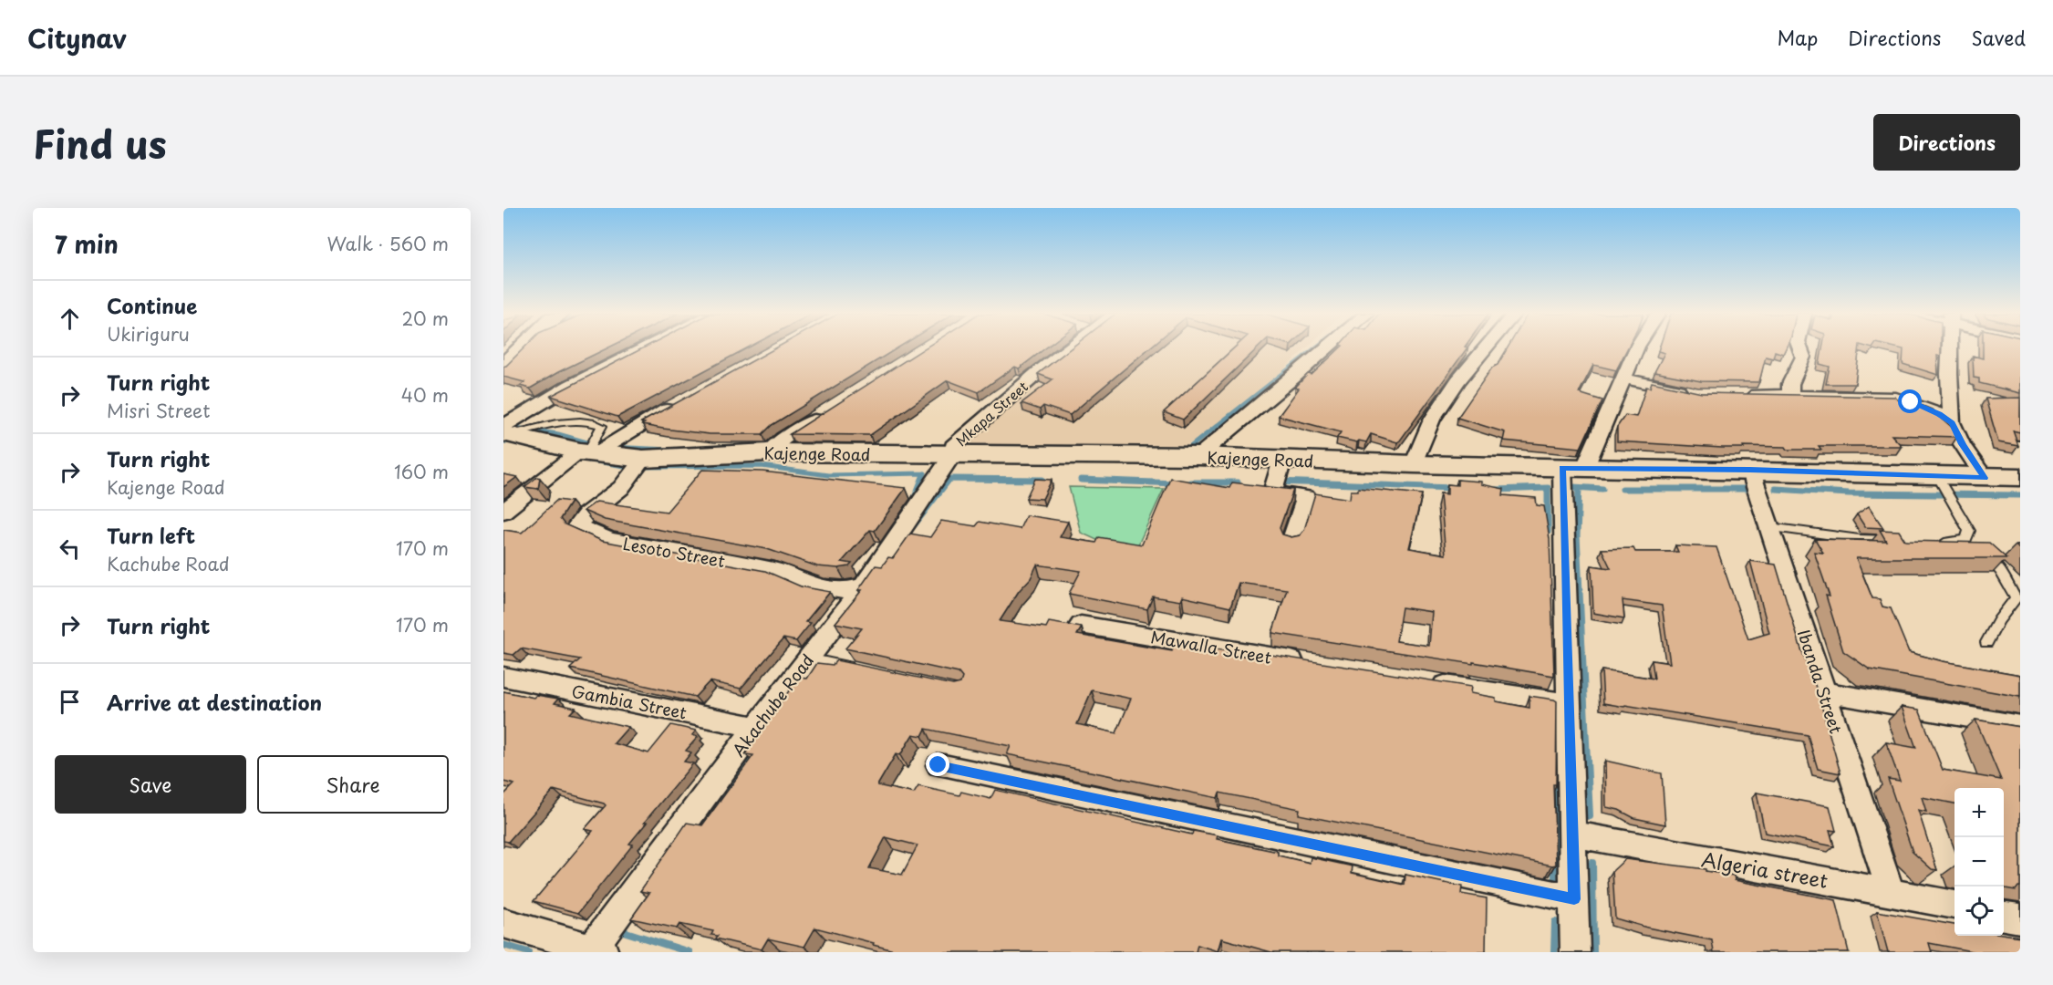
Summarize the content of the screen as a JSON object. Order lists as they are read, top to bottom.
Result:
{
  "streets": {
    "street": [
      "Mkapa Street",
      "Kajenge Road",
      "Lesoto Street",
      "Mawalla Street",
      "Ibanda Street",
      "Gambia Street",
      "Akachube Road",
      "Algeria street"
    ]
  },
  "crossings": [
    ["Mkapa Street", "Kajenge Road"],
    ["Mkapa Street", "Akachube Road"],
    ["Kajenge Road", "Lesoto Street"],
    ["Kajenge Road", "Ibanda Street"],
    ["Kajenge Road", "Akachube Road"],
    ["Lesoto Street", "Akachube Road"],
    ["Ibanda Street", "Algeria street"],
    ["Gambia Street", "Akachube Road"]
  ],
  "page": {
    "header": "Citynav",
    "nav": ["Map", "Directions", "Saved"],
    "title": "Find us",
    "buttons": [
      "Directions",
      ["Save", "Share"]
    ],
    "heading": ["7 min", "Walk · 560 m"],
    "list": [
      ["Continue", "Ukiriguru", "20 m"],
      ["Turn right", "Misri Street", "40 m"],
      ["Turn right", "Kajenge Road", "160 m"],
      ["Turn left", "Kachube Road", "170 m"],
      ["Turn right", "170 m"],
      "Arrive at destination"
    ],
    "map_buttons": ["+", "−"]
  }
}
